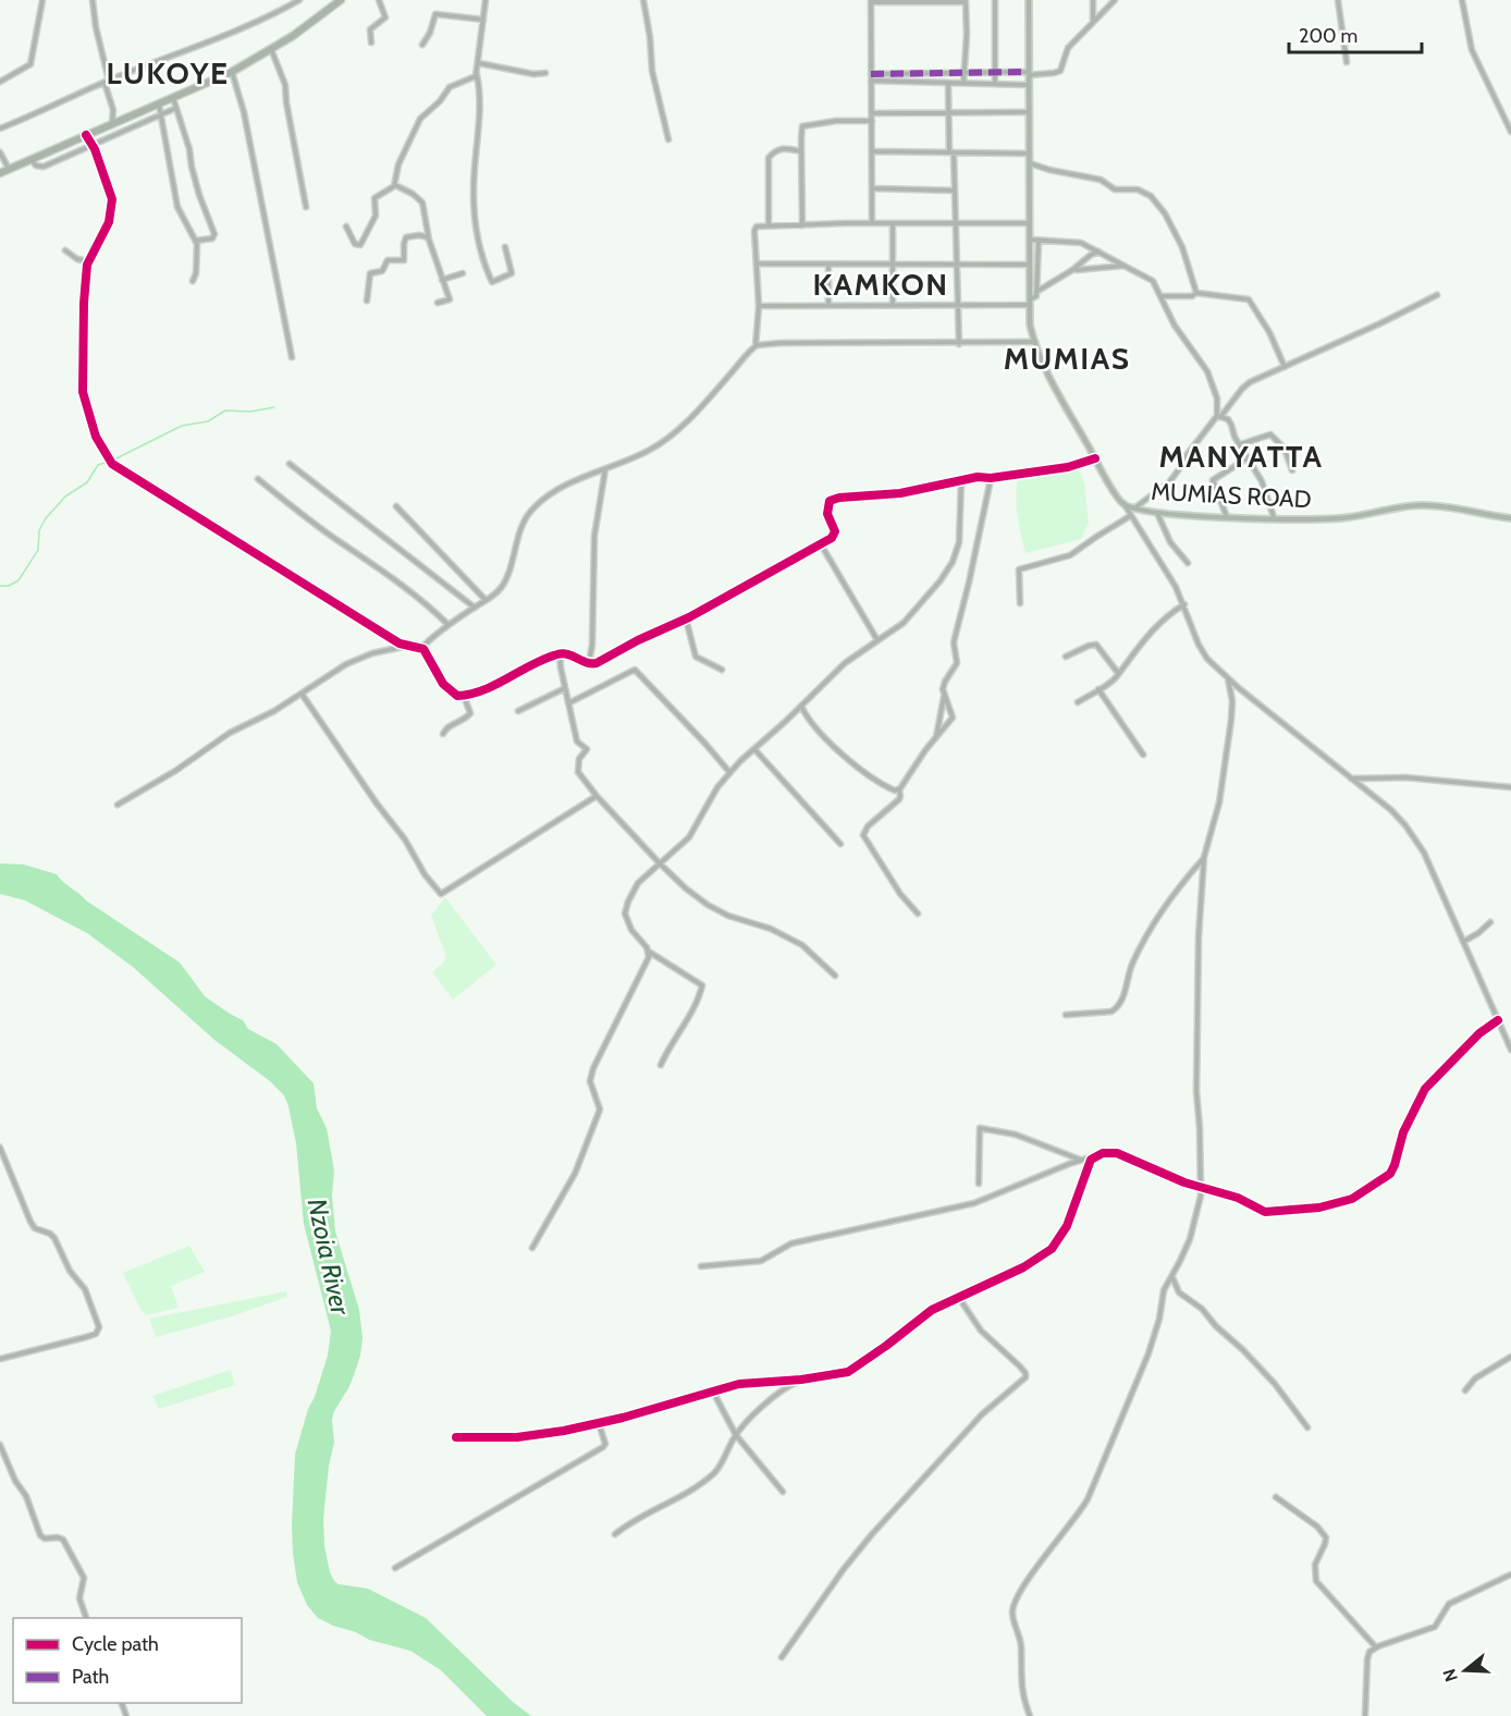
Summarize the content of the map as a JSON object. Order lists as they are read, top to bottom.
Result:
{
  "streets": {
    "street": ["MUMIAS ROAD"]
  },
  "districts": [
    "LUKOYE",
    "KAMKON",
    "MUMIAS",
    "MANYATTA"
  ],
  "water": ["Nzoia River"],
  "legend": ["Cycle path", "Path"],
  "scale_bar": "200 m",
  "north": "left"
}
